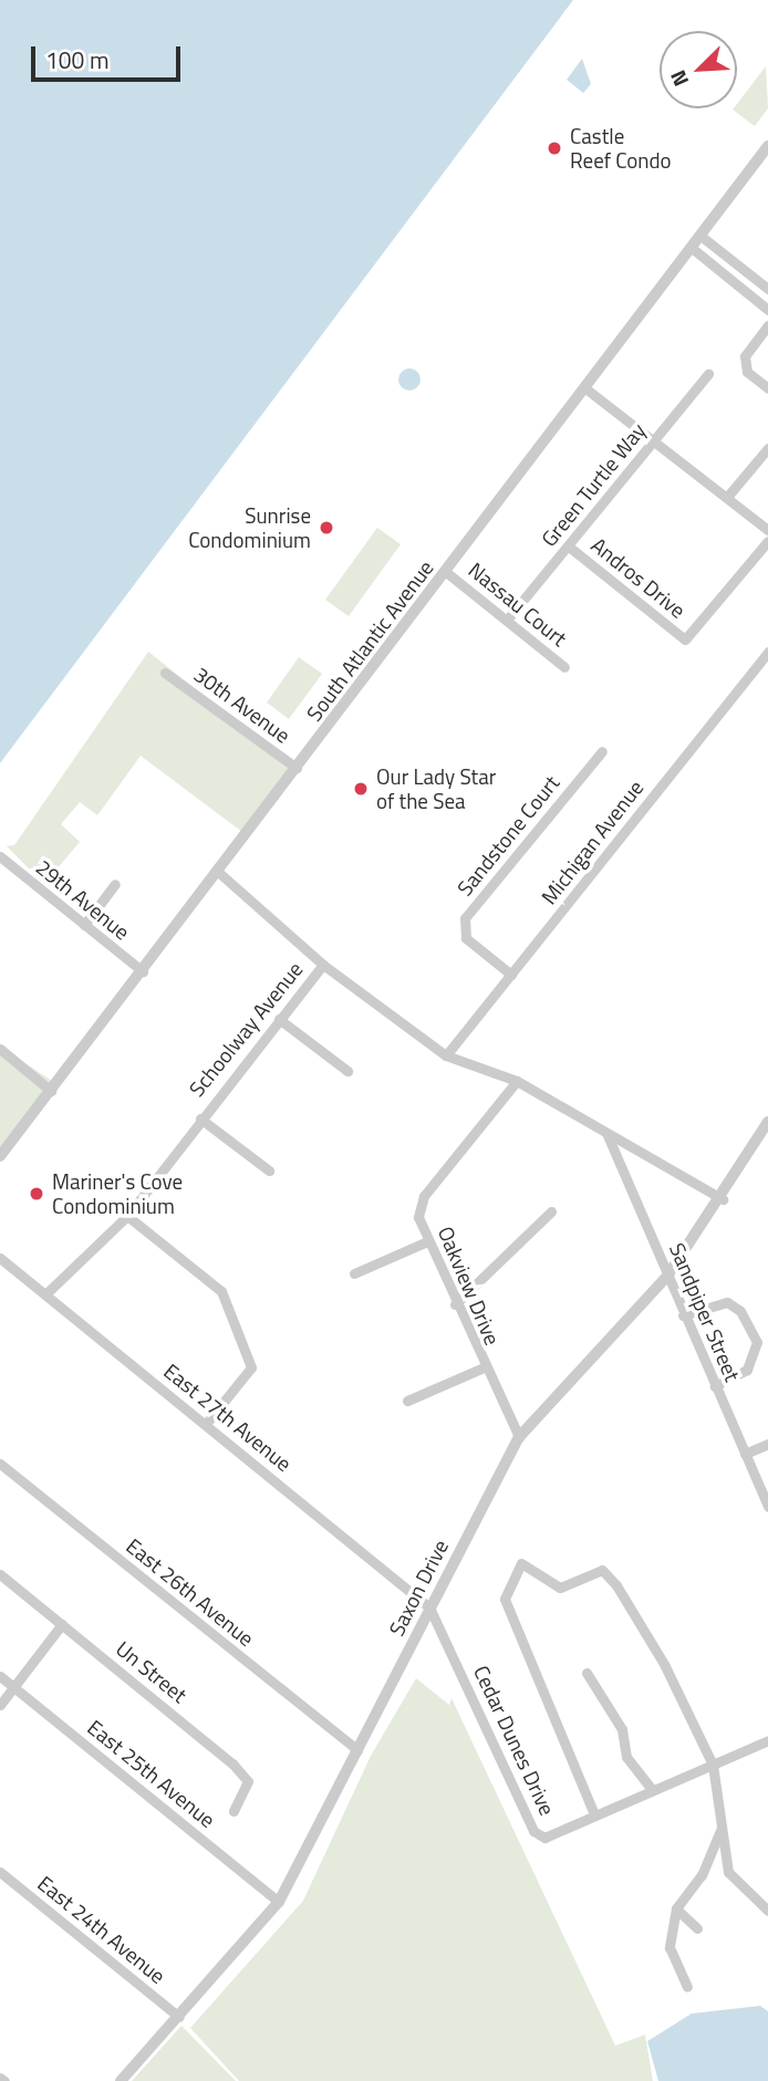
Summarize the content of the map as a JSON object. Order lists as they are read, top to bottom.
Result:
{
  "streets": {
    "street": [
      "Green Turtle Way",
      "Andros Drive",
      "Nassau Court",
      "South Atlantic Avenue",
      "30th Avenue",
      "Sandstone Court",
      "Michigan Avenue",
      "29th Avenue",
      "Schoolway Avenue",
      "Oakview Drive",
      "Sandpiper Street",
      "East 27th Avenue",
      "Saxon Drive",
      "East 26th Avenue",
      "Un Street",
      "Cedar Dunes Drive",
      "East 25th Avenue",
      "East 24th Avenue"
    ]
  },
  "crossings": [
    ["Green Turtle Way", "Andros Drive"],
    ["Green Turtle Way", "Nassau Court"],
    ["Nassau Court", "South Atlantic Avenue"],
    ["South Atlantic Avenue", "30th Avenue"],
    ["South Atlantic Avenue", "29th Avenue"],
    ["Sandstone Court", "Michigan Avenue"],
    ["Michigan Avenue", "Schoolway Avenue"],
    ["Schoolway Avenue", "Oakview Drive"],
    ["Schoolway Avenue", "Sandpiper Street"],
    ["Schoolway Avenue", "East 27th Avenue"],
    ["Schoolway Avenue", "Saxon Drive"],
    ["Oakview Drive", "Saxon Drive"],
    ["Sandpiper Street", "Saxon Drive"],
    ["East 27th Avenue", "Saxon Drive"],
    ["East 27th Avenue", "Cedar Dunes Drive"],
    ["Saxon Drive", "East 26th Avenue"],
    ["Saxon Drive", "Cedar Dunes Drive"],
    ["Saxon Drive", "East 25th Avenue"],
    ["Saxon Drive", "East 24th Avenue"]
  ],
  "places": [
    "Castle Reef Condo",
    "Sunrise Condominium",
    "Our Lady Star of the Sea",
    "Mariner's Cove Condominium"
  ],
  "scale_bar": "100 m",
  "north": "bottom left"
}
